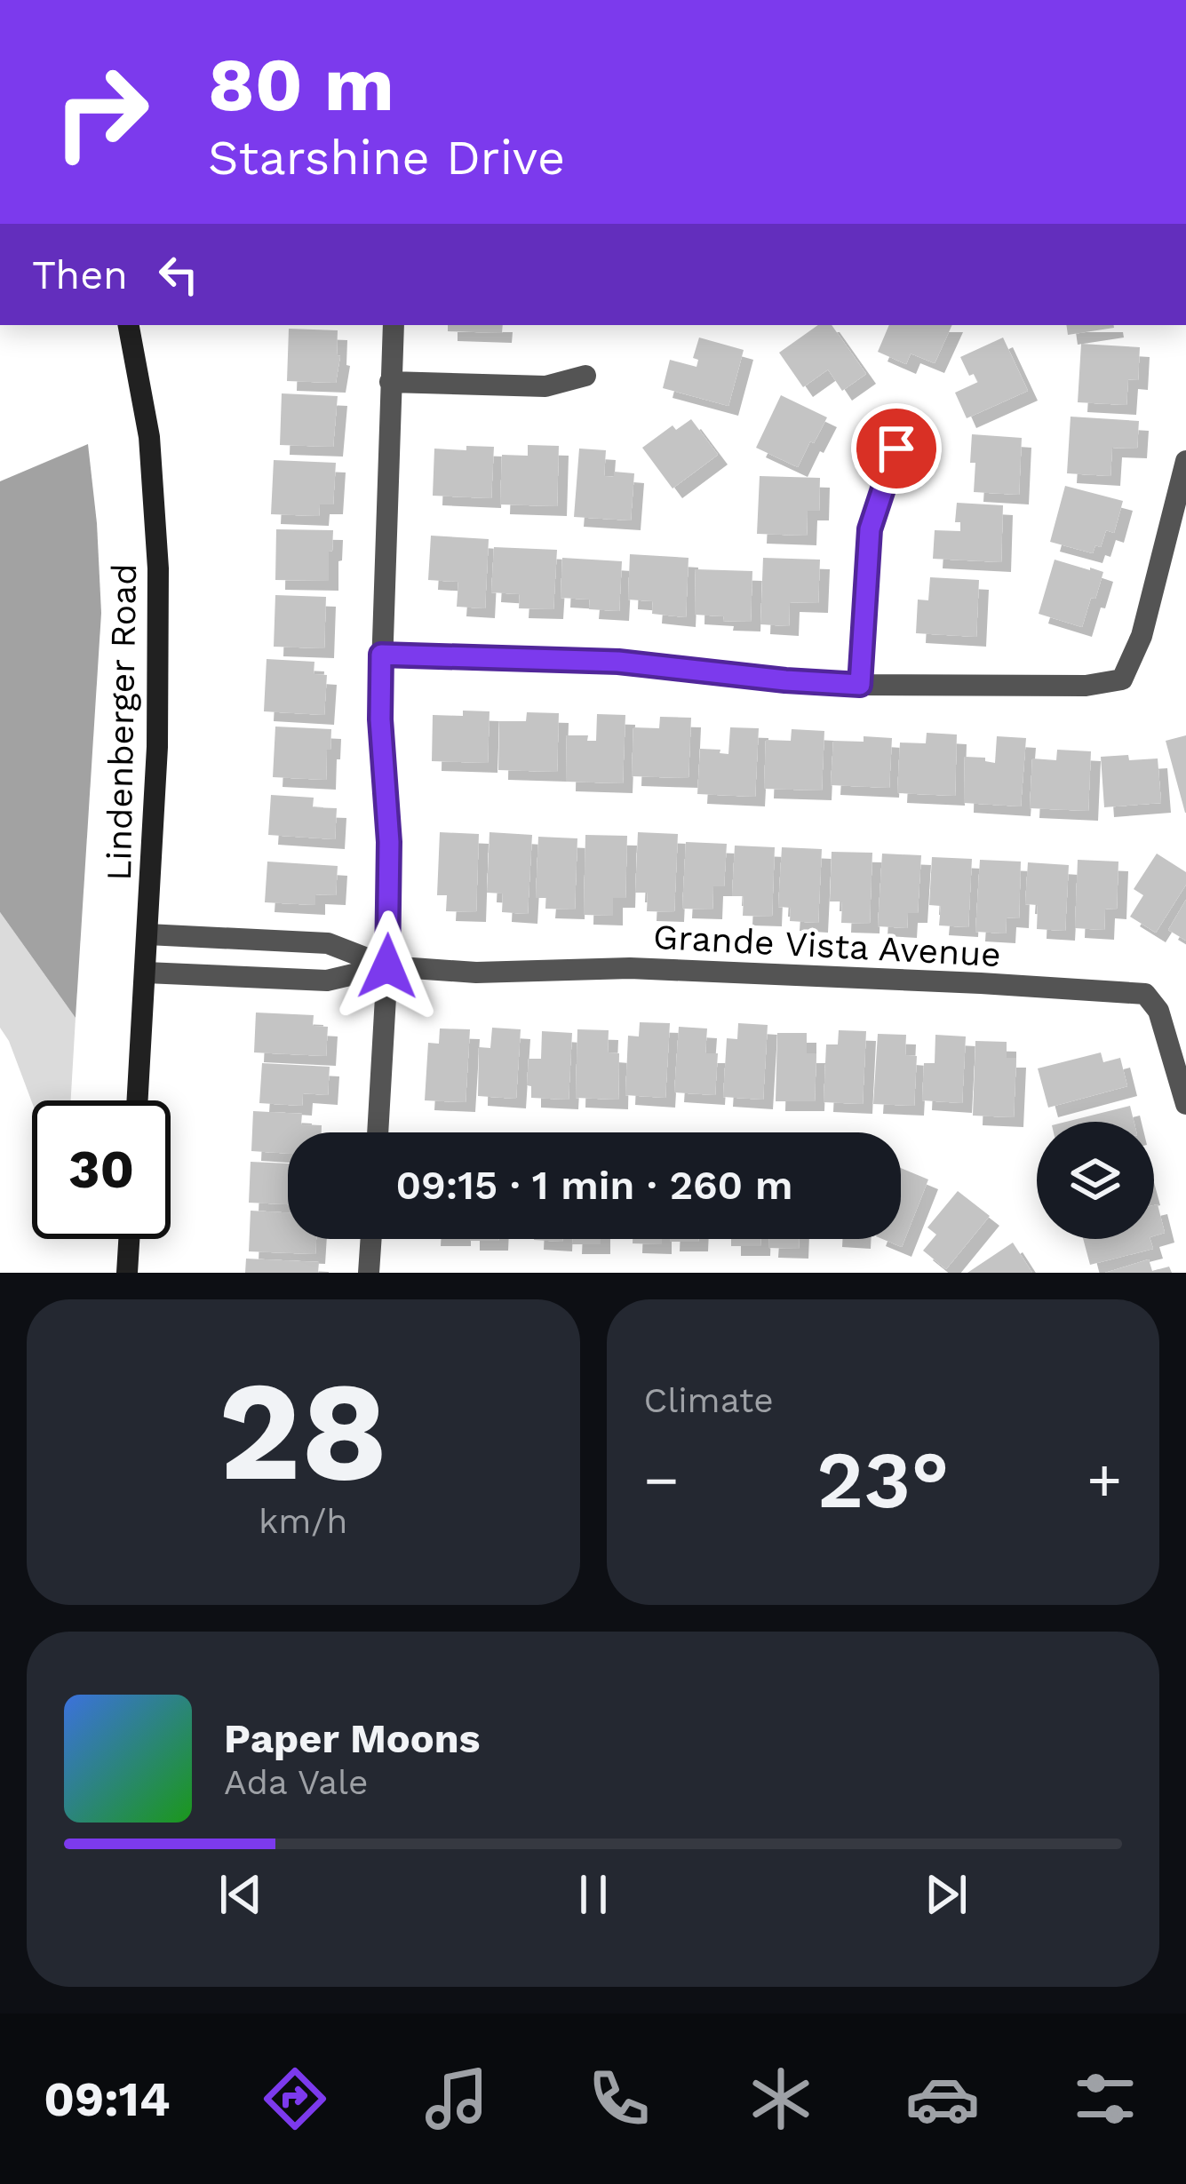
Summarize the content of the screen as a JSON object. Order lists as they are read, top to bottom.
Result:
{
  "streets": {
    "street": ["Lindenberger Road", "Grande Vista Avenue"]
  },
  "crossings": [
    ["Lindenberger Road", "Grande Vista Avenue"]
  ],
  "page": {
    "turn": ["80 m", "Starshine Drive"],
    "then": "Then",
    "limit": "30",
    "trip": "09:15 · 1 min · 260 m",
    "tile": [
      ["28", "km/h"],
      "Climate"
    ],
    "heat": ["−", "23°", "+"],
    "song": ["Paper Moons", "Ada Vale"],
    "tabs": "09:14"
  }
}
